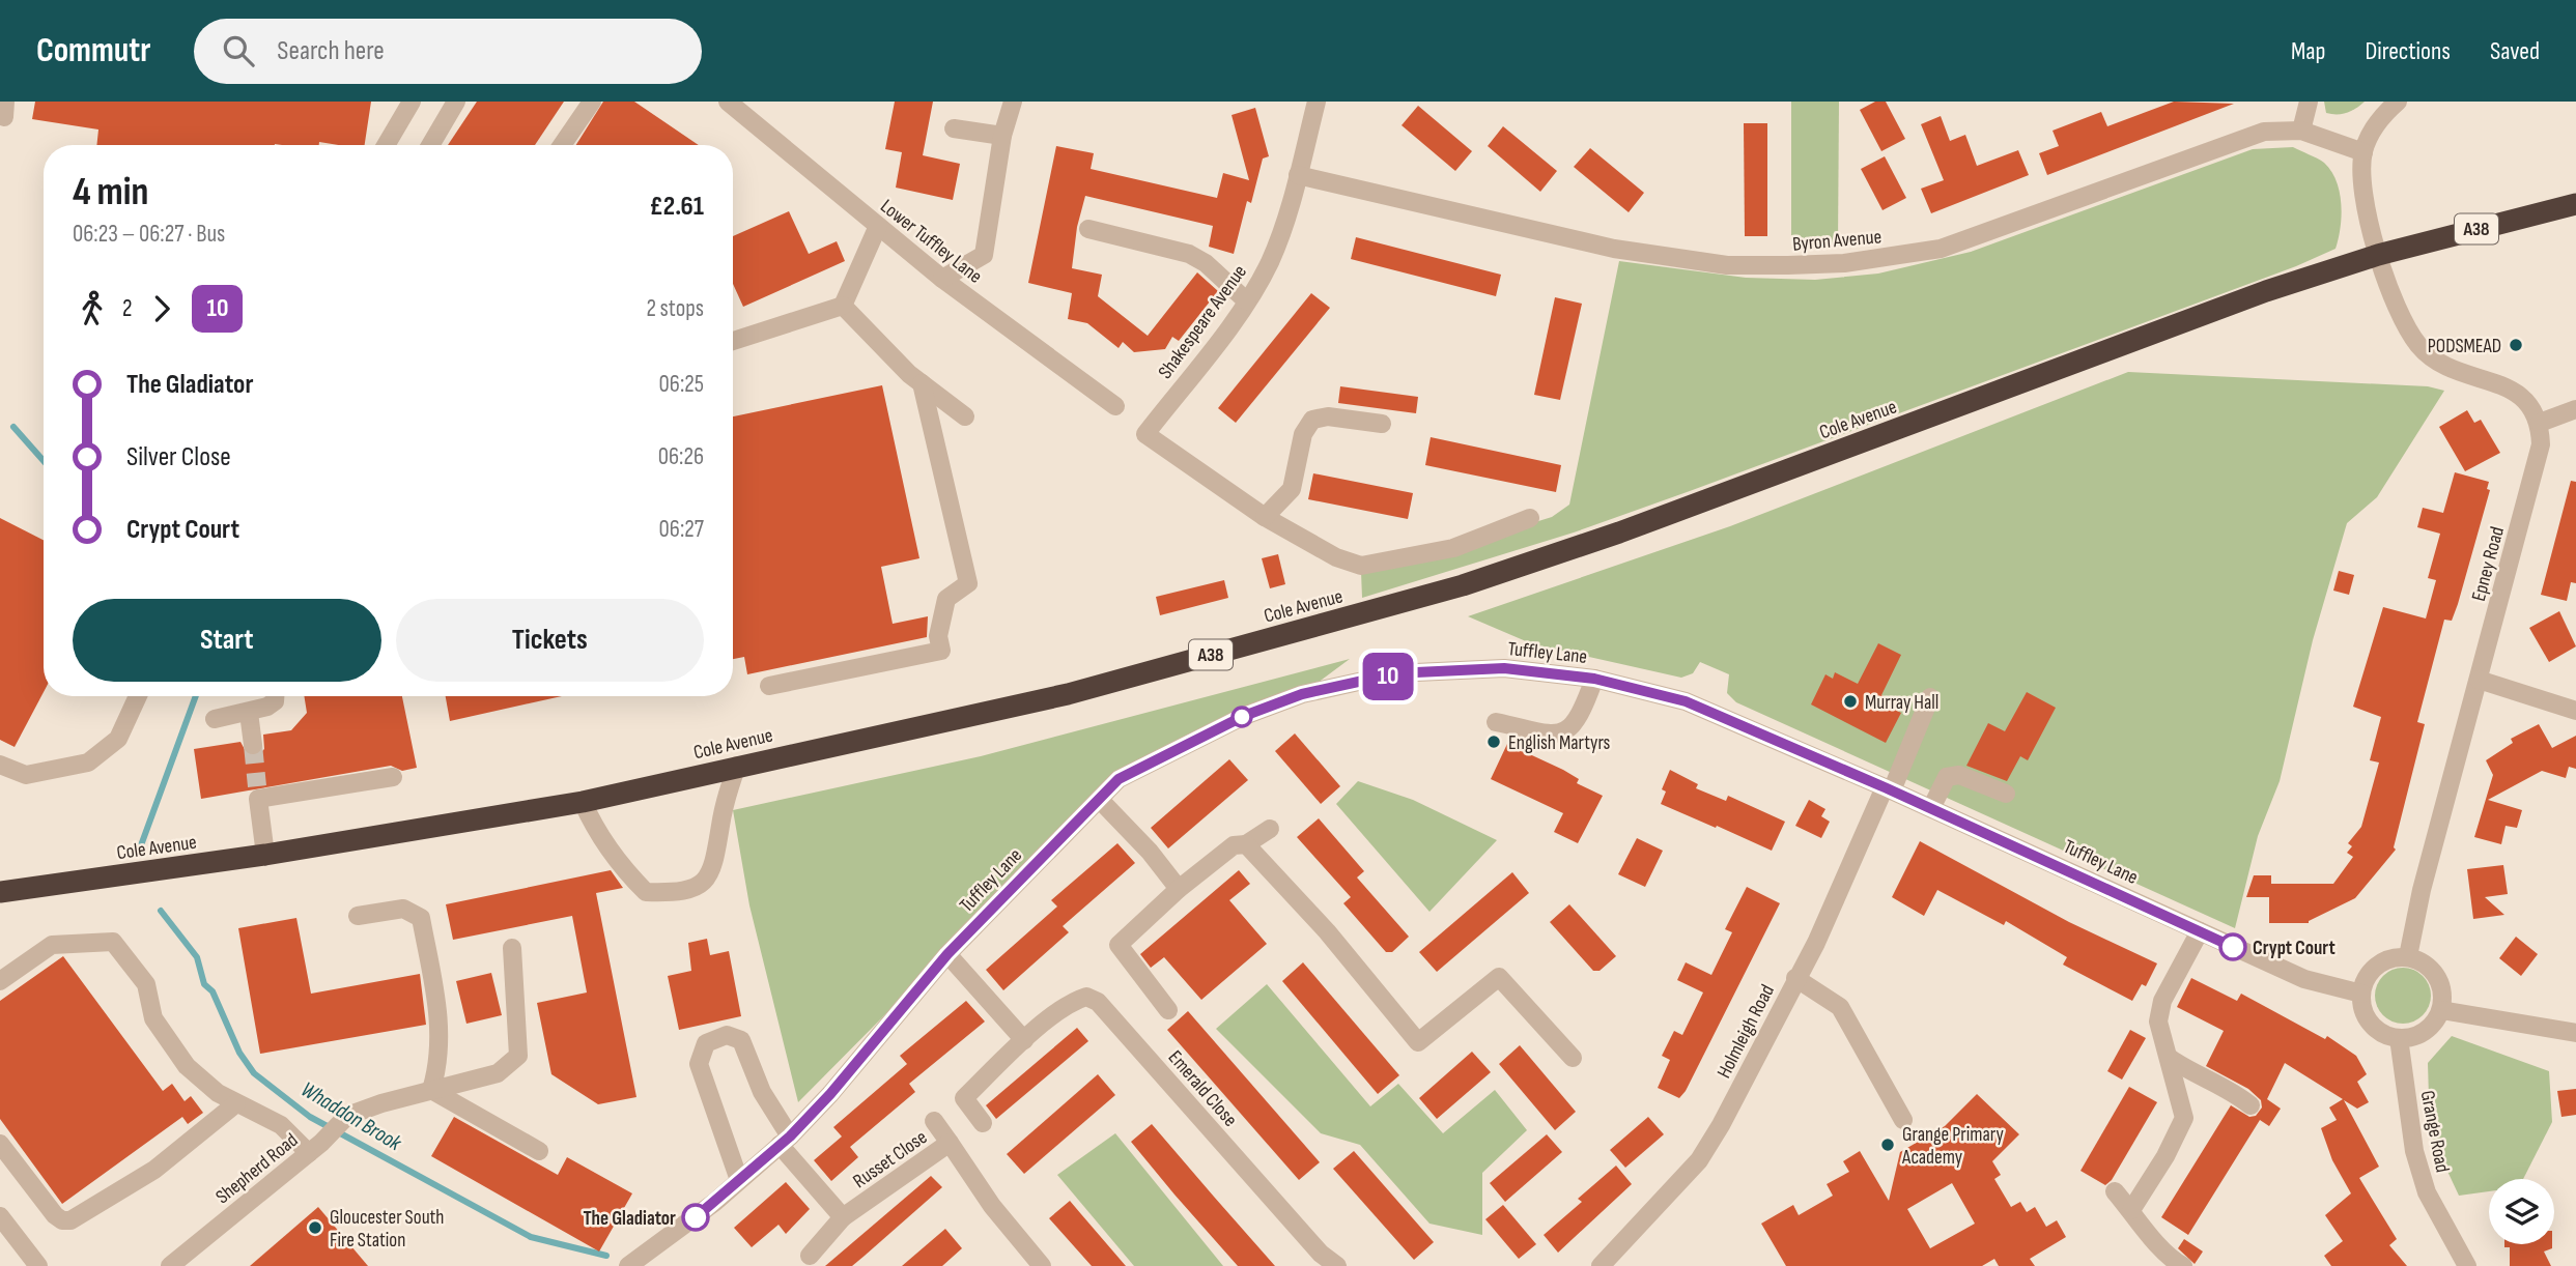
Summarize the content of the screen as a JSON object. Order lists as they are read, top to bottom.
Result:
{
  "streets": {
    "highway": ["A38", "Cole Avenue"],
    "street": [
      "Byron Avenue",
      "Lower Tuffley Lane",
      "Shakespeare Avenue",
      "Epney Road",
      "Tuffley Lane",
      "Holmleigh Road",
      "Emerald Close",
      "Grange Road",
      "Russet Close",
      "Shepherd Road"
    ]
  },
  "crossings": [
    ["Byron Avenue", "Shakespeare Avenue"],
    ["Epney Road", "Tuffley Lane"],
    ["Epney Road", "Grange Road"],
    ["Tuffley Lane", "Holmleigh Road"],
    ["Tuffley Lane", "Grange Road"]
  ],
  "water": ["Whaddon Brook"],
  "places": [
    "PODSMEAD",
    "Murray Hall",
    "English Martyrs",
    "Crypt Court",
    "Grange Primary Academy",
    "The Gladiator",
    "Gloucester South Fire Station"
  ],
  "lines": ["bus line 10"],
  "page": {
    "header": "Commutr",
    "search": "Search here",
    "nav": ["Map", "Directions", "Saved"],
    "on_map": "10",
    "heading": ["4 min", "06:23 – 06:27 · Bus", "£2.61"],
    "legs": ["2", "10", "2 stops"],
    "list": [
      {
        "name": "The Gladiator",
        "value": "06:25"
      },
      {
        "name": "Silver Close",
        "value": "06:26"
      },
      {
        "name": "Crypt Court",
        "value": "06:27"
      }
    ],
    "buttons": ["Start", "Tickets"]
  }
}
